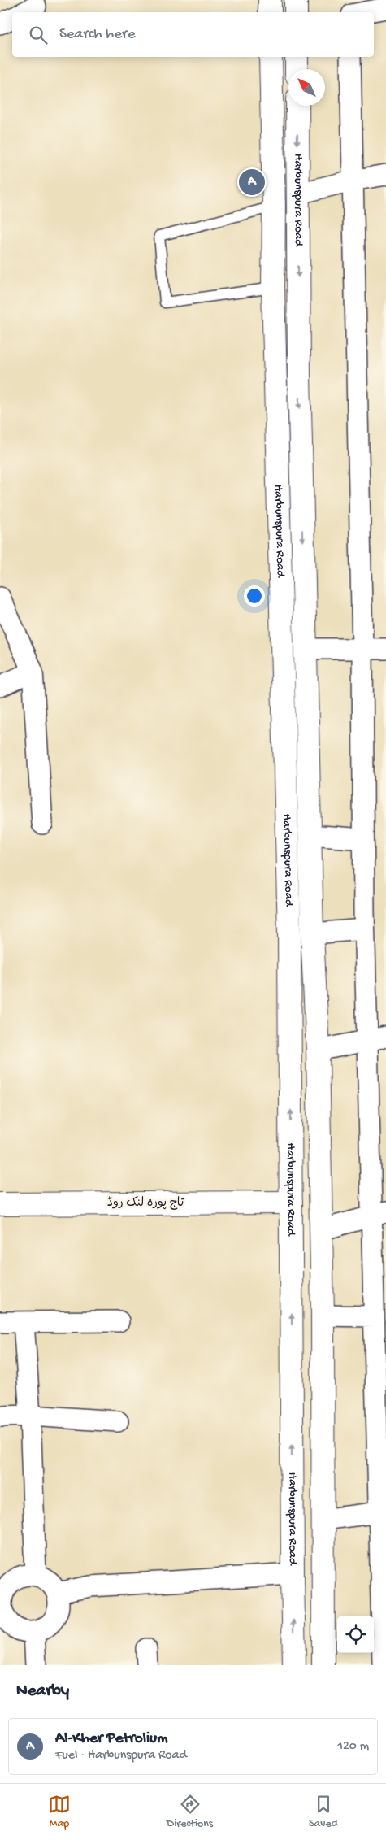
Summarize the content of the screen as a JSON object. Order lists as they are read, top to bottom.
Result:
{
  "streets": {
    "main road": ["Harbunspura Road", "تاج پورہ لنک روڈ"]
  },
  "crossings": [
    ["Harbunspura Road", "تاج پورہ لنک روڈ"]
  ],
  "north": "top left",
  "page": {
    "search": "Search here",
    "pins": "A",
    "heading": "Nearby",
    "list": [
      {
        "mark": "A",
        "name": "Al-Kher Petrolium",
        "note": "Fuel · Harbunspura Road",
        "value": "120 m"
      }
    ],
    "nav": ["Map", "Directions", "Saved"]
  }
}
